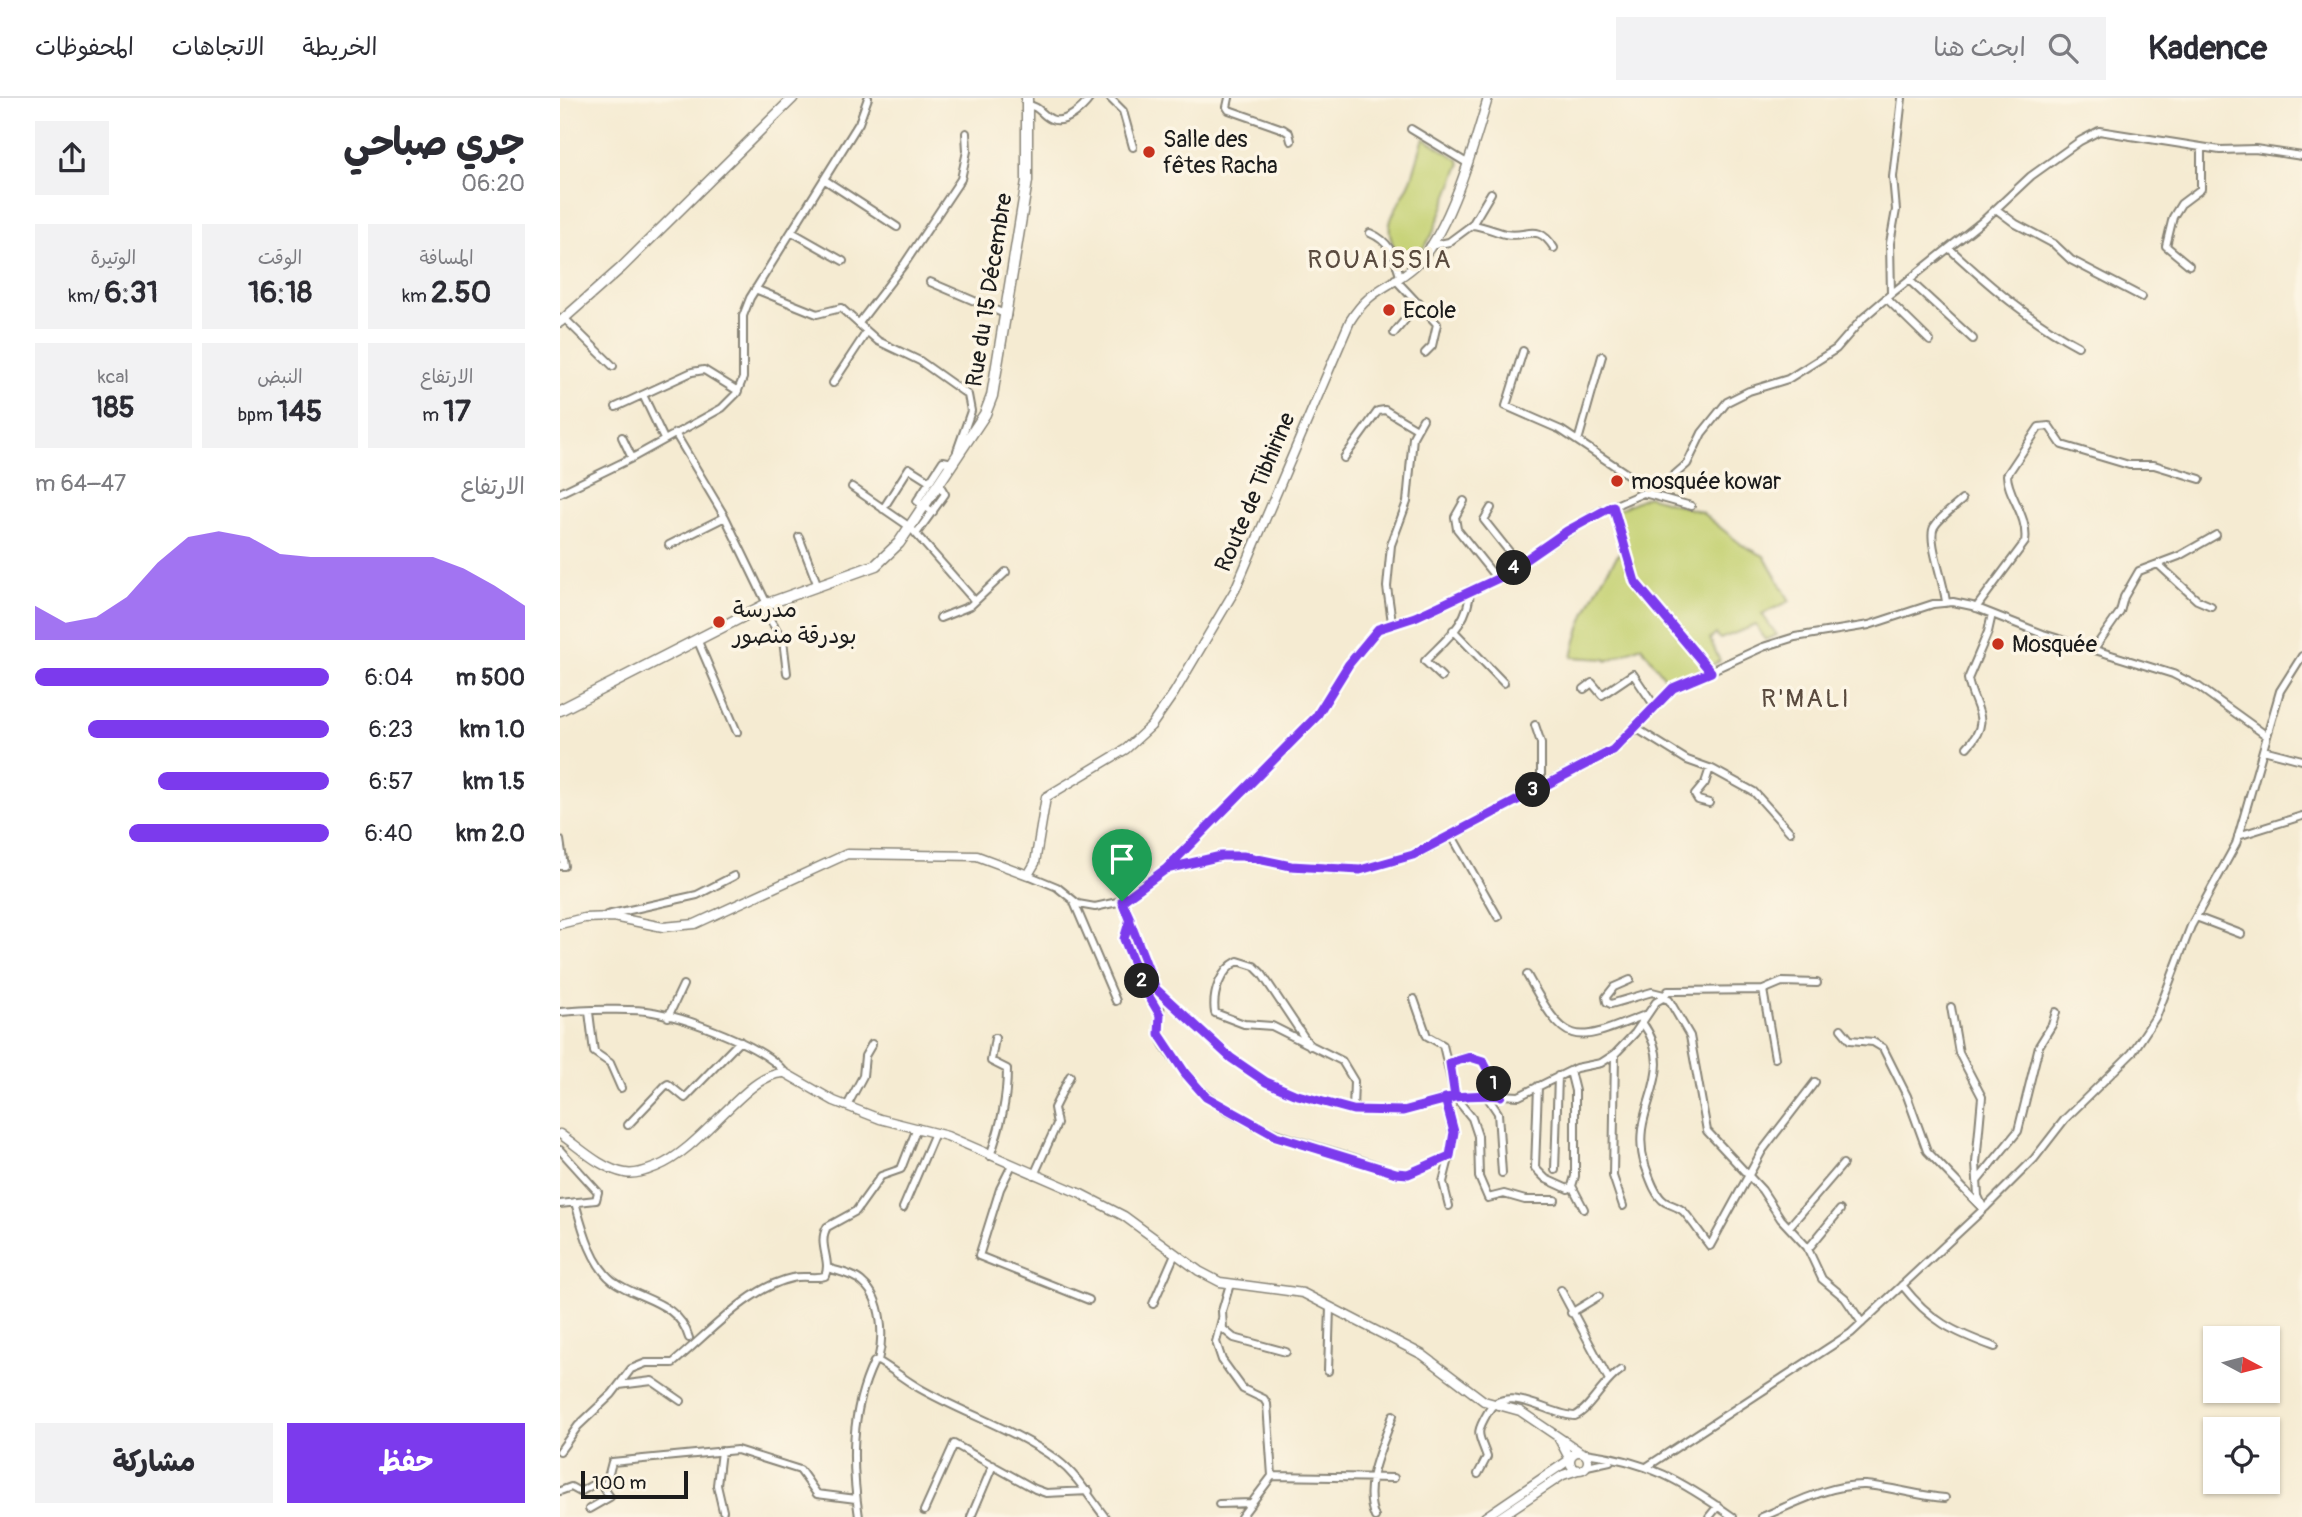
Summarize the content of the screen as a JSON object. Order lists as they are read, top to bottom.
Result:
{
  "streets": {
    "main road": ["Rue du 15 Décembre"],
    "street": ["Route de Tibhirine"]
  },
  "districts": ["ROUAISSIA", "R'MALI"],
  "places": [
    "Salle des fêtes Racha",
    "Ecole",
    "mosquée kowar",
    "مدرسة بودرقة منصور",
    "Mosquée"
  ],
  "scale_bar": "100 m",
  "north": "right",
  "page": {
    "header": "Kadence",
    "search": "ابحث هنا",
    "nav": ["الخريطة", "الاتجاهات", "المحفوظات"],
    "heading": ["جري صباحي", "06:20"],
    "stats": [
      ["المسافة", "2.50 km"],
      ["الوقت", "16:18"],
      ["الوتيرة", "6:31 /km"],
      ["الارتفاع", "17 m"],
      ["النبض", "145 bpm"],
      ["kcal", "185"]
    ],
    "chart": ["الارتفاع", "47–64 m"],
    "pins": [
      "4",
      "3",
      "2",
      "1"
    ],
    "list": [
      {
        "name": "500 m",
        "note": "6:04"
      },
      {
        "name": "1.0 km",
        "note": "6:23"
      },
      {
        "name": "1.5 km",
        "note": "6:57"
      },
      {
        "name": "2.0 km",
        "note": "6:40"
      }
    ],
    "buttons": ["حفظ", "مشاركة"],
    "scale": "100 m"
  }
}
